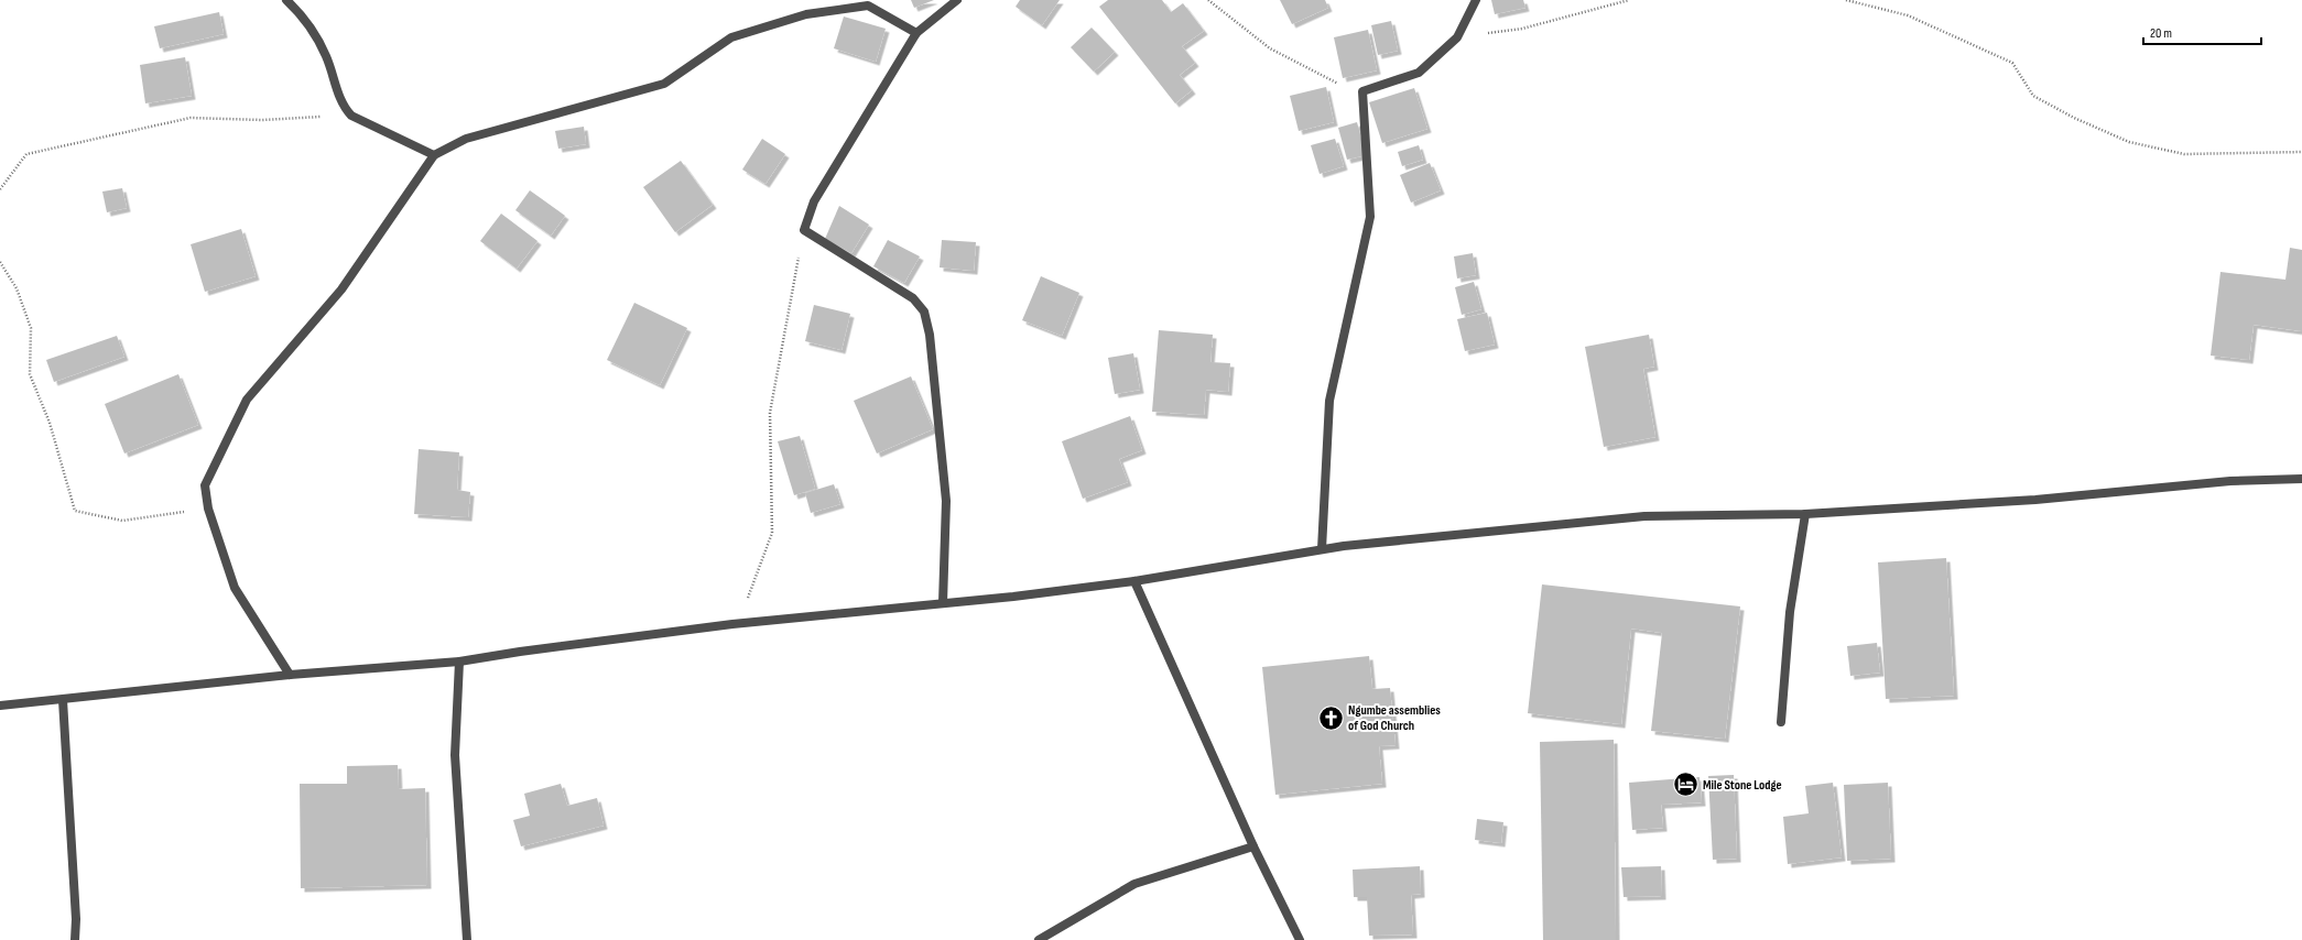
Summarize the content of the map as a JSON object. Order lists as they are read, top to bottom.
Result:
{
  "places": {
    "church": ["Ngumbe assemblies of God Church"],
    "hotel": ["Mile Stone Lodge"]
  },
  "scale_bar": "20 m"
}
